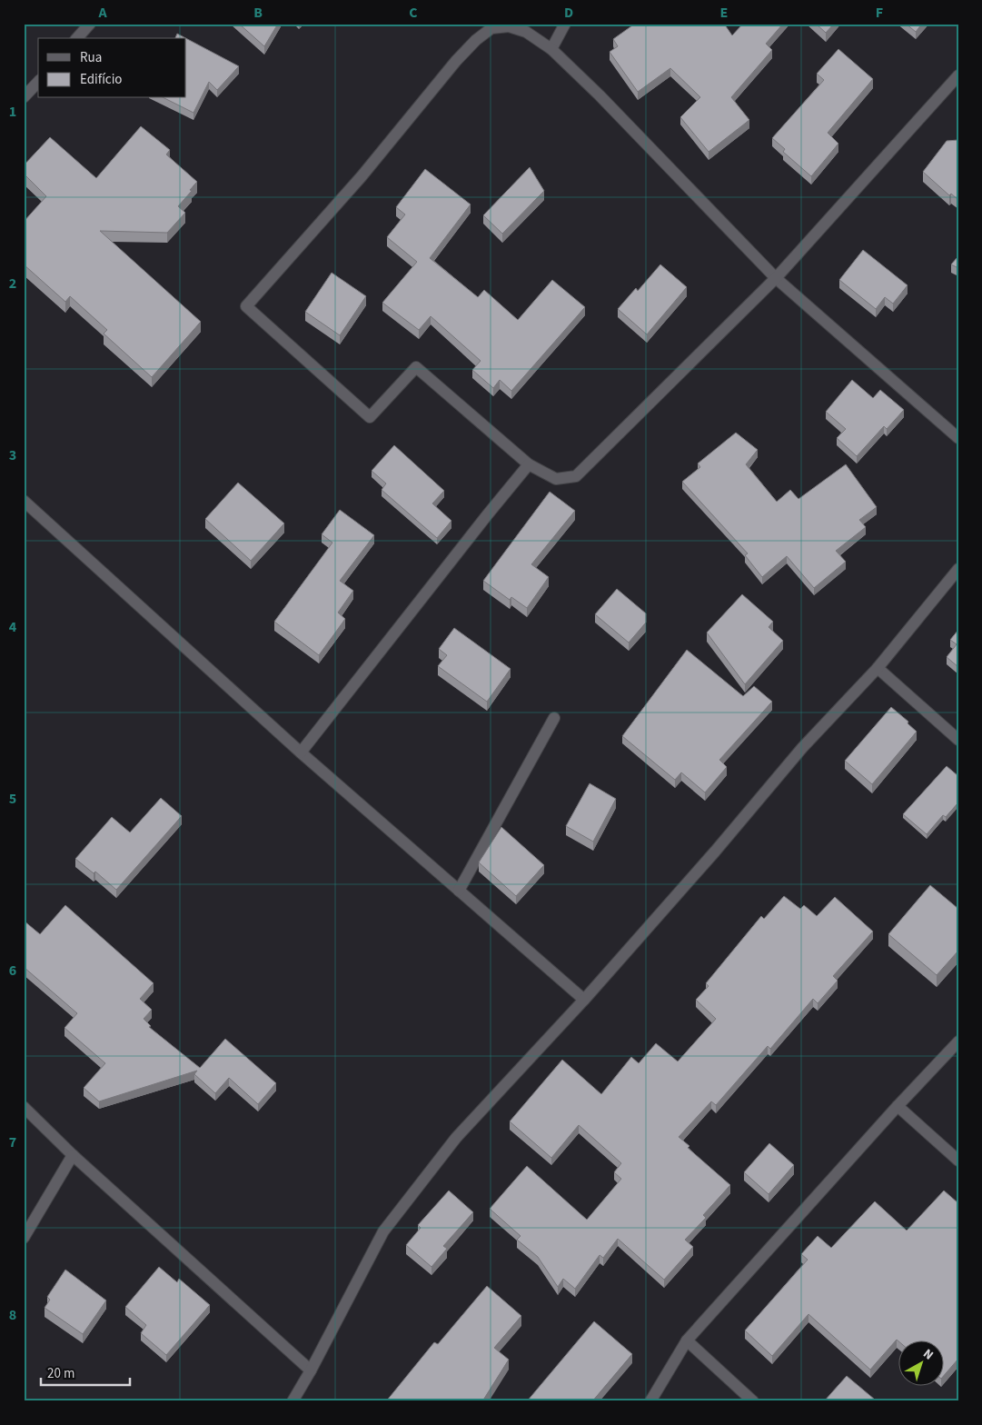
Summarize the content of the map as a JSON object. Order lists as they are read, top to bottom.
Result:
{
  "legend": ["Rua", "Edifício"],
  "scale_bar": "20 m",
  "north": "top right",
  "grid": {
    "columns": [
      "A",
      "B",
      "C",
      "D",
      "E",
      "F"
    ],
    "rows": [
      "1",
      "2",
      "3",
      "4",
      "5",
      "6",
      "7",
      "8"
    ]
  }
}
